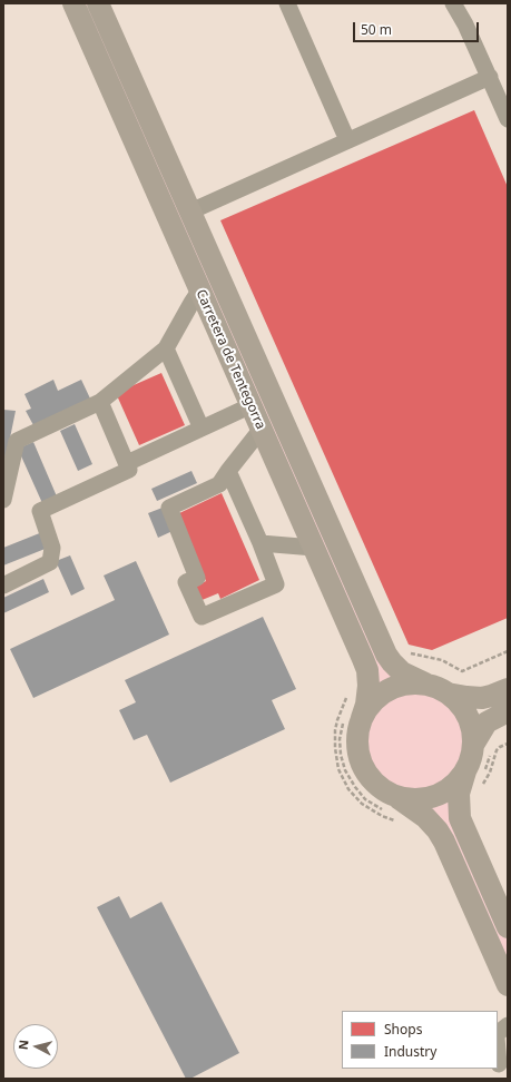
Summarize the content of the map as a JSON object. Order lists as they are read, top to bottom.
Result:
{
  "streets": {
    "main road": ["Carretera de Tentegorra"]
  },
  "legend": ["Shops", "Industry"],
  "scale_bar": "50 m",
  "north": "left"
}
